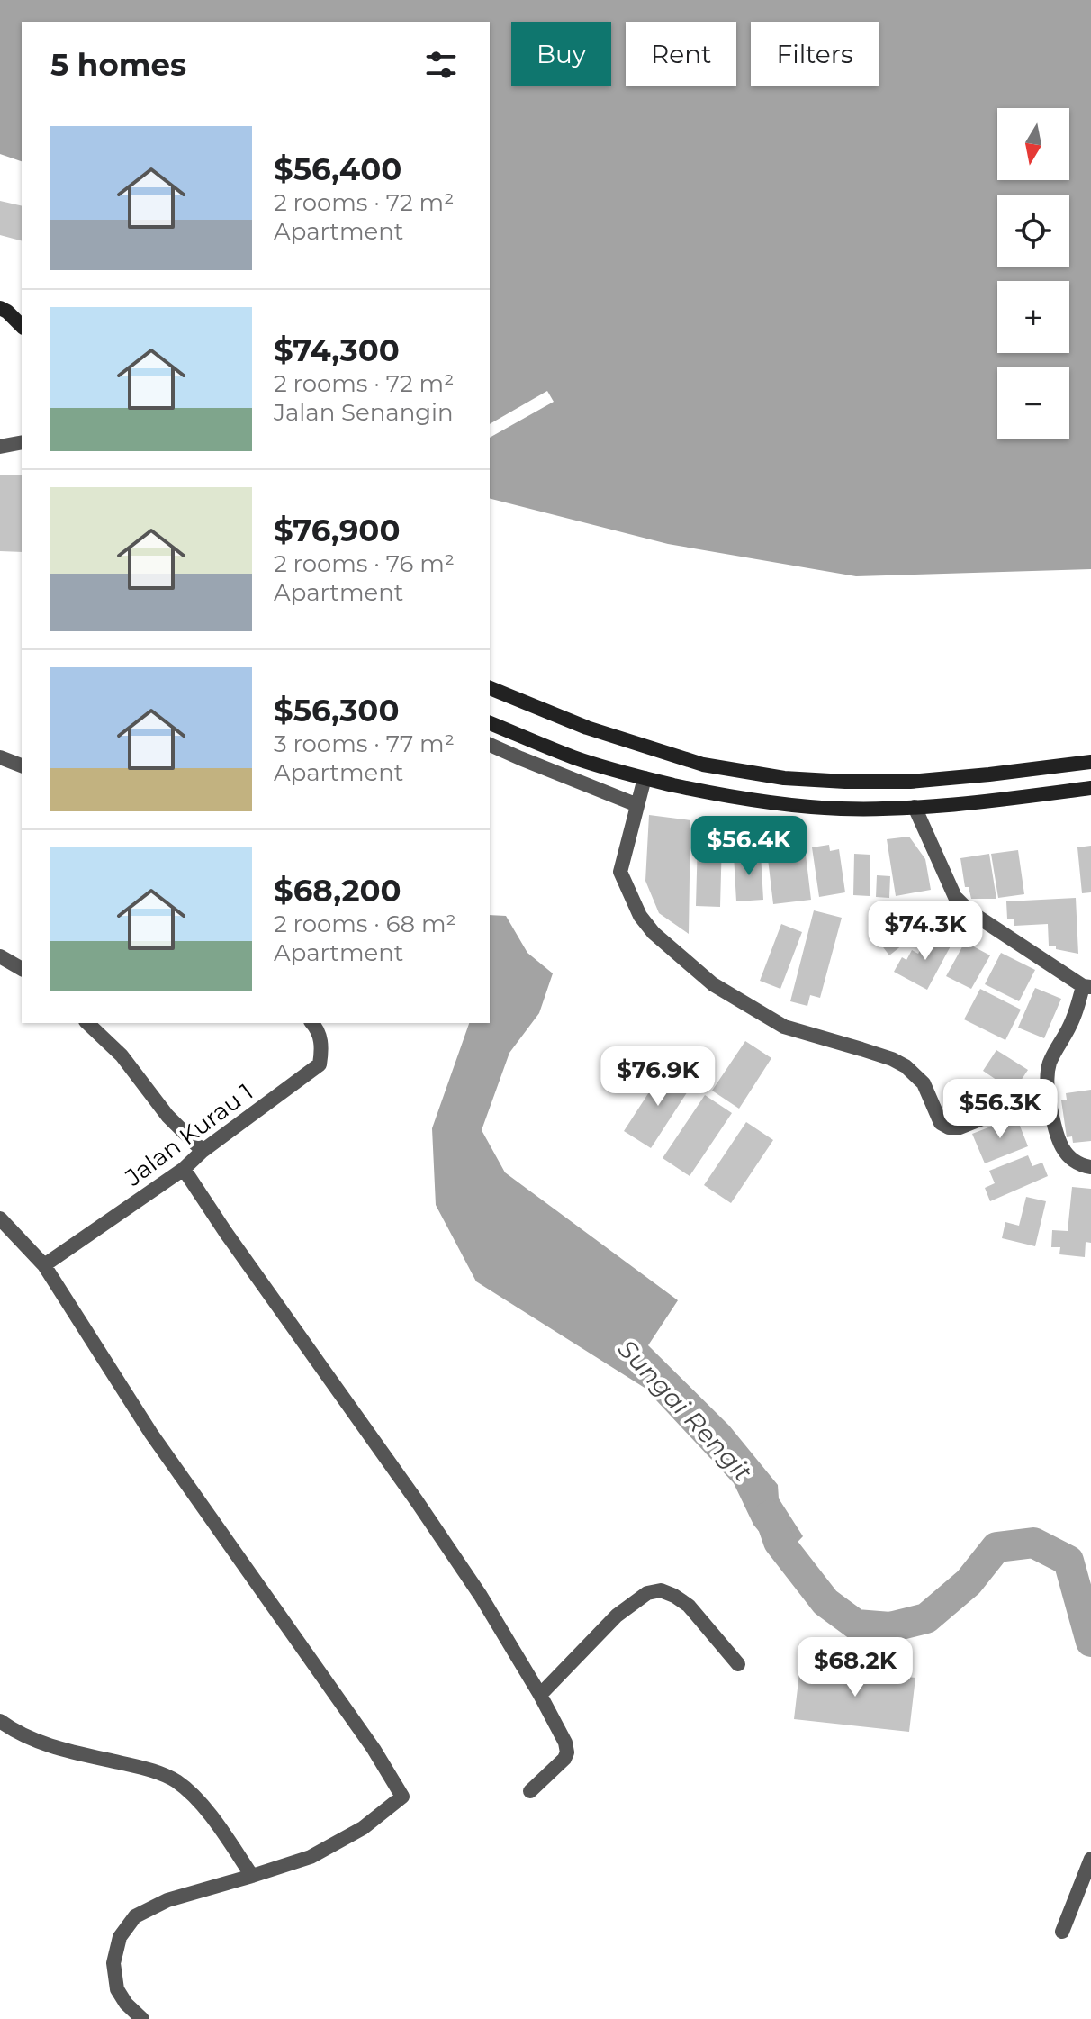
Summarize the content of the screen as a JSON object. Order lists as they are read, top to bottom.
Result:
{
  "streets": {
    "street": ["Jalan Kurau 1"]
  },
  "water": ["Sungai Rengit"],
  "north": "bottom",
  "page": {
    "chip": ["Buy", "Rent", "Filters"],
    "heading": "5 homes",
    "map_buttons": ["+", "−"],
    "list": [
      {
        "name": "$56,400",
        "note": "2 rooms · 72 m² · Apartment"
      },
      {
        "name": "$74,300",
        "note": "2 rooms · 72 m² · Jalan Senangin"
      },
      {
        "name": "$76,900",
        "note": "2 rooms · 76 m² · Apartment"
      },
      {
        "name": "$56,300",
        "note": "3 rooms · 77 m² · Apartment"
      },
      {
        "name": "$68,200",
        "note": "2 rooms · 68 m² · Apartment"
      }
    ],
    "price": [
      "$56.4K",
      "$74.3K",
      "$76.9K",
      "$56.3K",
      "$68.2K"
    ]
  }
}
